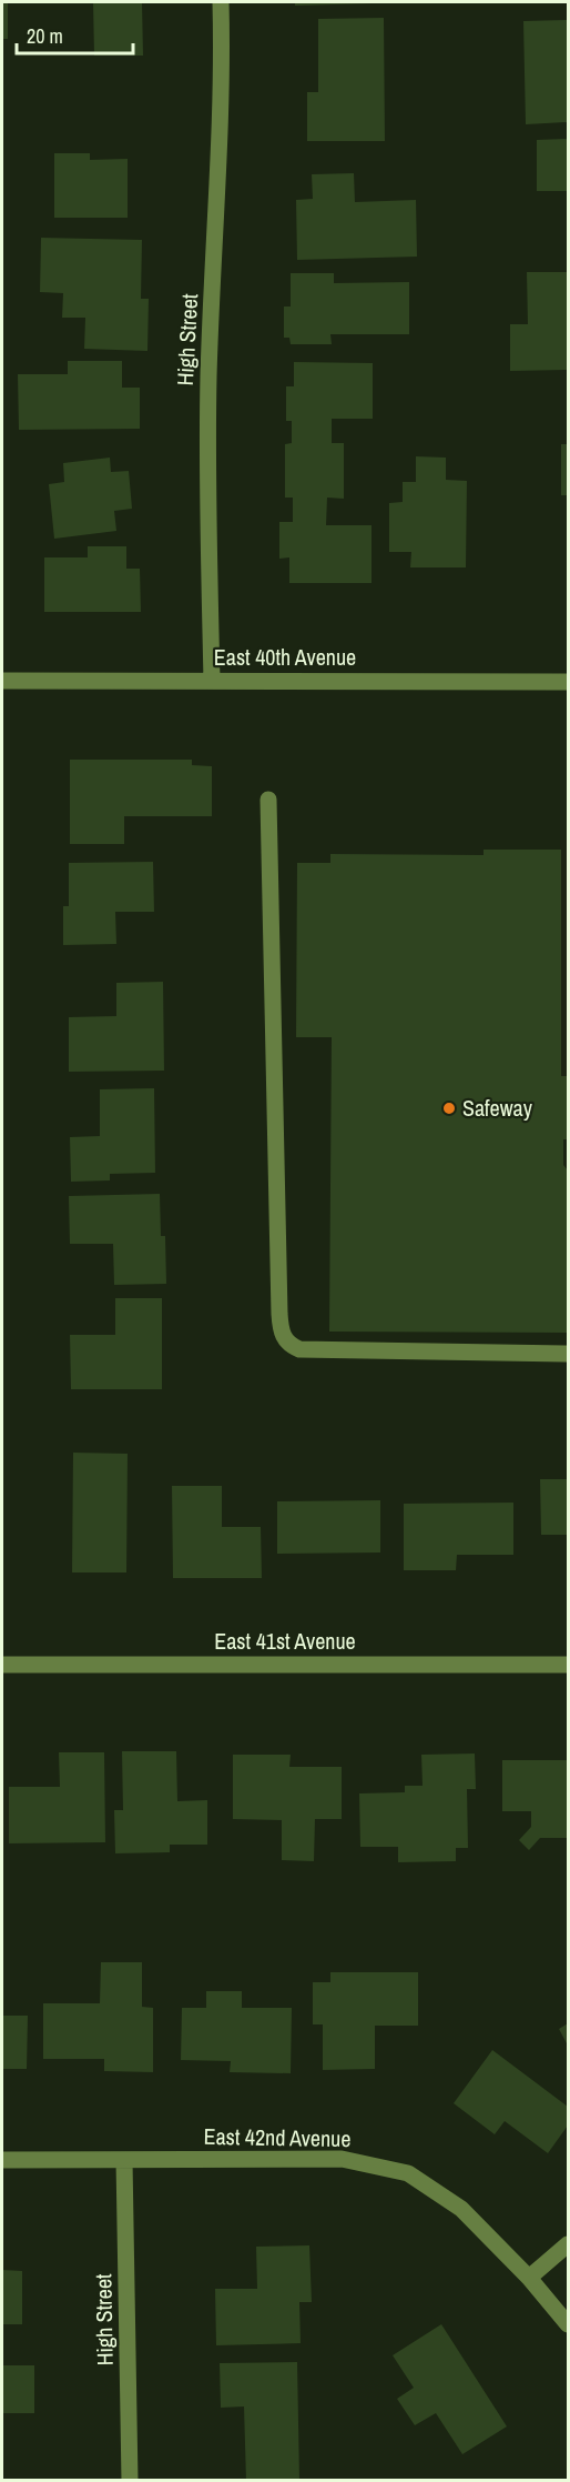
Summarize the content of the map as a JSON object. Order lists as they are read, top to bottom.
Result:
{
  "streets": {
    "street": [
      "High Street",
      "East 40th Avenue",
      "East 41st Avenue",
      "East 42nd Avenue"
    ]
  },
  "crossings": [
    ["High Street", "East 40th Avenue"],
    ["High Street", "East 42nd Avenue"]
  ],
  "places": ["Safeway"],
  "scale_bar": "20 m"
}
